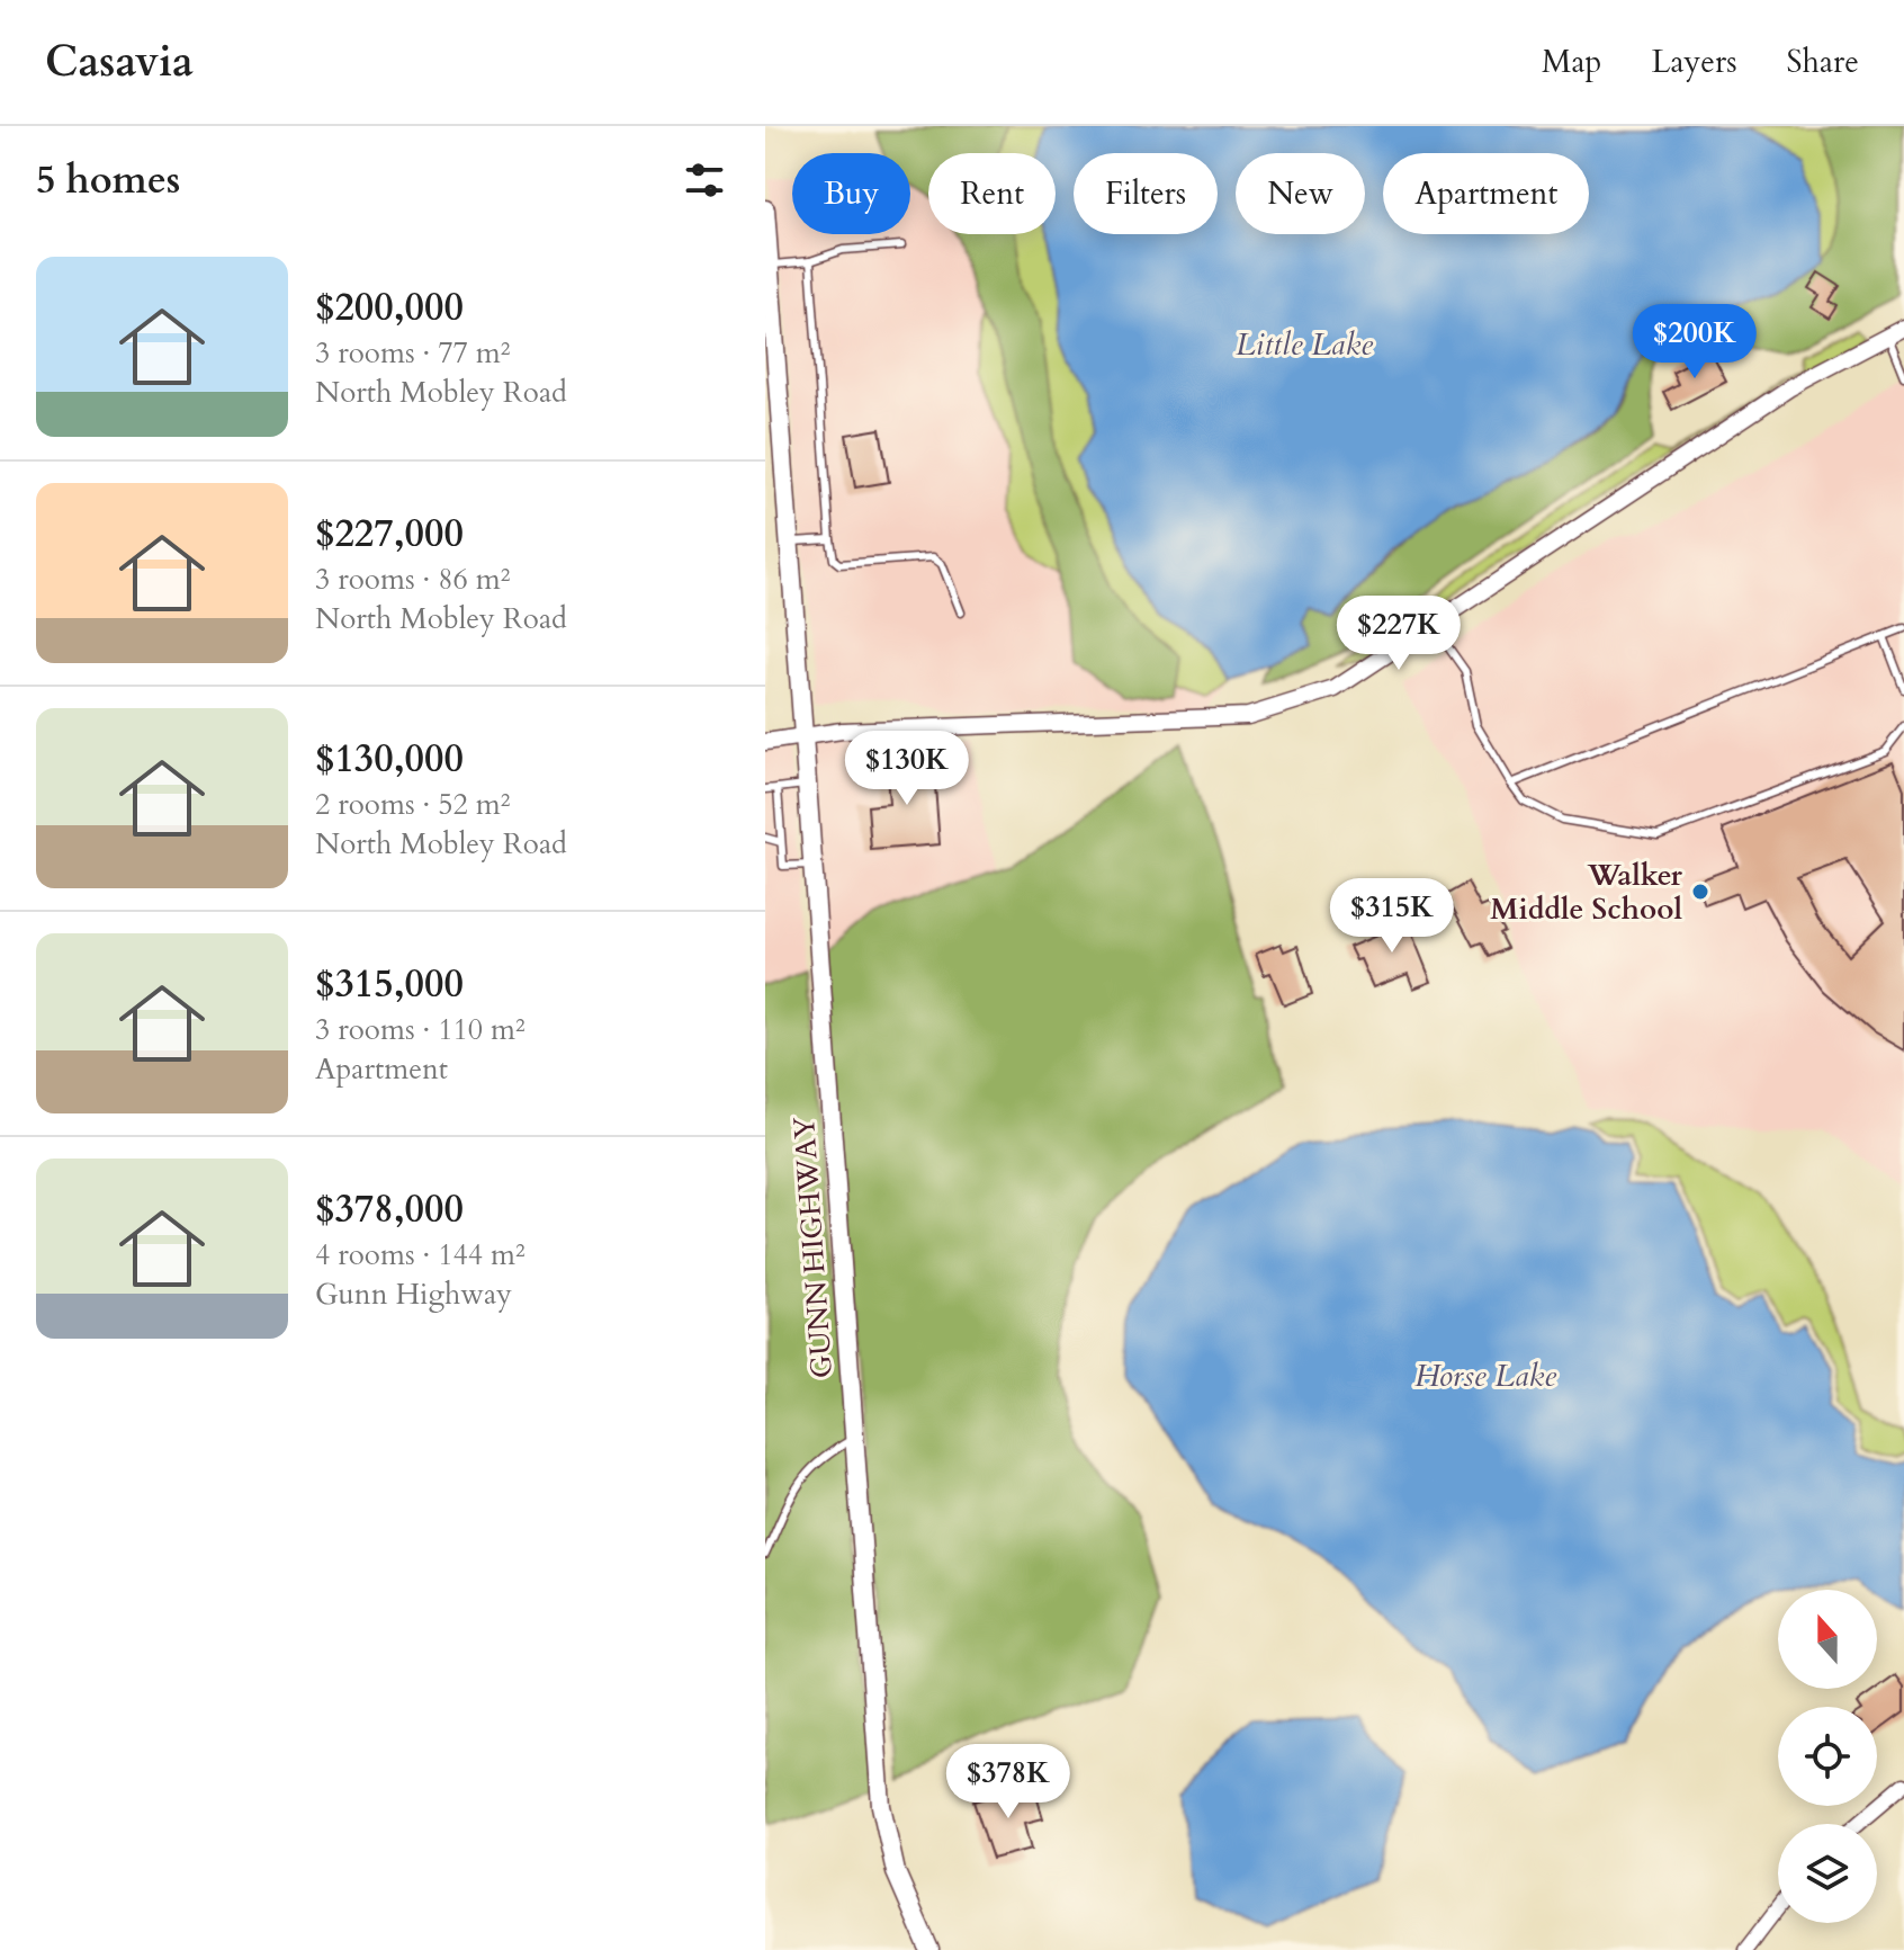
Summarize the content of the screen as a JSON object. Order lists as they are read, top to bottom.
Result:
{
  "streets": {
    "main road": ["GUNN HIGHWAY"]
  },
  "water": ["Little Lake", "Horse Lake"],
  "places": ["Walker Middle School"],
  "north": "top",
  "page": {
    "header": "Casavia",
    "nav": ["Map", "Layers", "Share"],
    "heading": "5 homes",
    "chip": [
      "Buy",
      "Rent",
      "Filters",
      "New",
      "Apartment"
    ],
    "list": [
      {
        "name": "$200,000",
        "note": "3 rooms · 77 m² · North Mobley Road"
      },
      {
        "name": "$227,000",
        "note": "3 rooms · 86 m² · North Mobley Road"
      },
      {
        "name": "$130,000",
        "note": "2 rooms · 52 m² · North Mobley Road"
      },
      {
        "name": "$315,000",
        "note": "3 rooms · 110 m² · Apartment"
      },
      {
        "name": "$378,000",
        "note": "4 rooms · 144 m² · Gunn Highway"
      }
    ],
    "price": [
      "$200K",
      "$227K",
      "$130K",
      "$315K",
      "$378K"
    ]
  }
}
